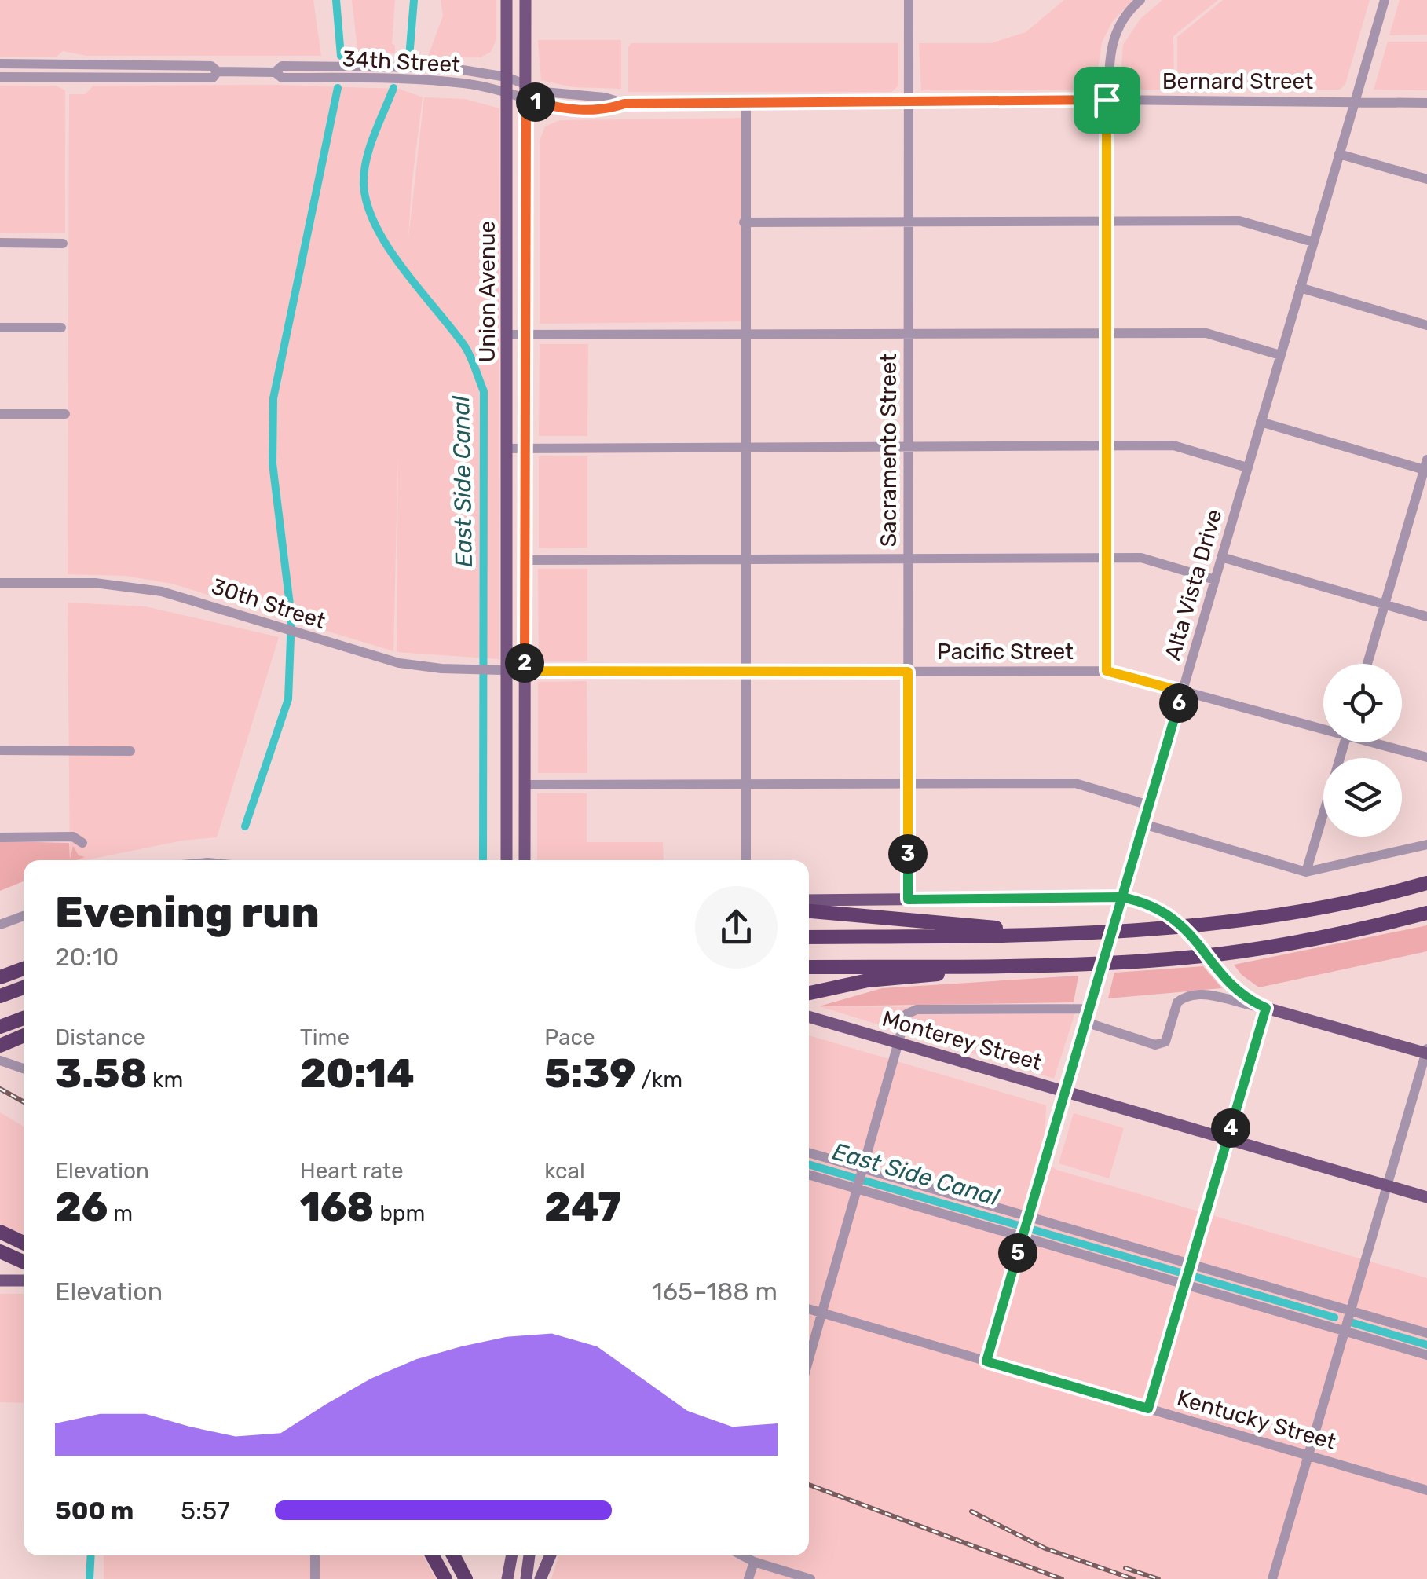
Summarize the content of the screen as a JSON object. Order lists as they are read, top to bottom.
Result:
{
  "streets": {
    "main road": ["Union Avenue", "Monterey Street"],
    "street": [
      "34th Street",
      "Bernard Street",
      "Sacramento Street",
      "Alta Vista Drive",
      "30th Street",
      "Pacific Street",
      "Kentucky Street"
    ]
  },
  "crossings": [
    ["34th Street", "Bernard Street"],
    ["34th Street", "Union Avenue"],
    ["Bernard Street", "Union Avenue"],
    ["Bernard Street", "Sacramento Street"],
    ["Bernard Street", "Alta Vista Drive"],
    ["Union Avenue", "30th Street"],
    ["Union Avenue", "Pacific Street"],
    ["Sacramento Street", "Pacific Street"],
    ["Alta Vista Drive", "Pacific Street"],
    ["Alta Vista Drive", "Monterey Street"],
    ["Alta Vista Drive", "Kentucky Street"],
    ["30th Street", "Pacific Street"]
  ],
  "water": ["East Side Canal"],
  "page": {
    "pins": [
      "1",
      "2",
      "6",
      "3",
      "4",
      "5"
    ],
    "heading": ["Evening run", "20:10"],
    "stats": [
      ["Distance", "3.58 km"],
      ["Time", "20:14"],
      ["Pace", "5:39 /km"],
      ["Elevation", "26 m"],
      ["Heart rate", "168 bpm"],
      ["kcal", "247"]
    ],
    "chart": ["Elevation", "165–188 m"],
    "list": [
      {
        "name": "500 m",
        "note": "5:57"
      }
    ]
  }
}
